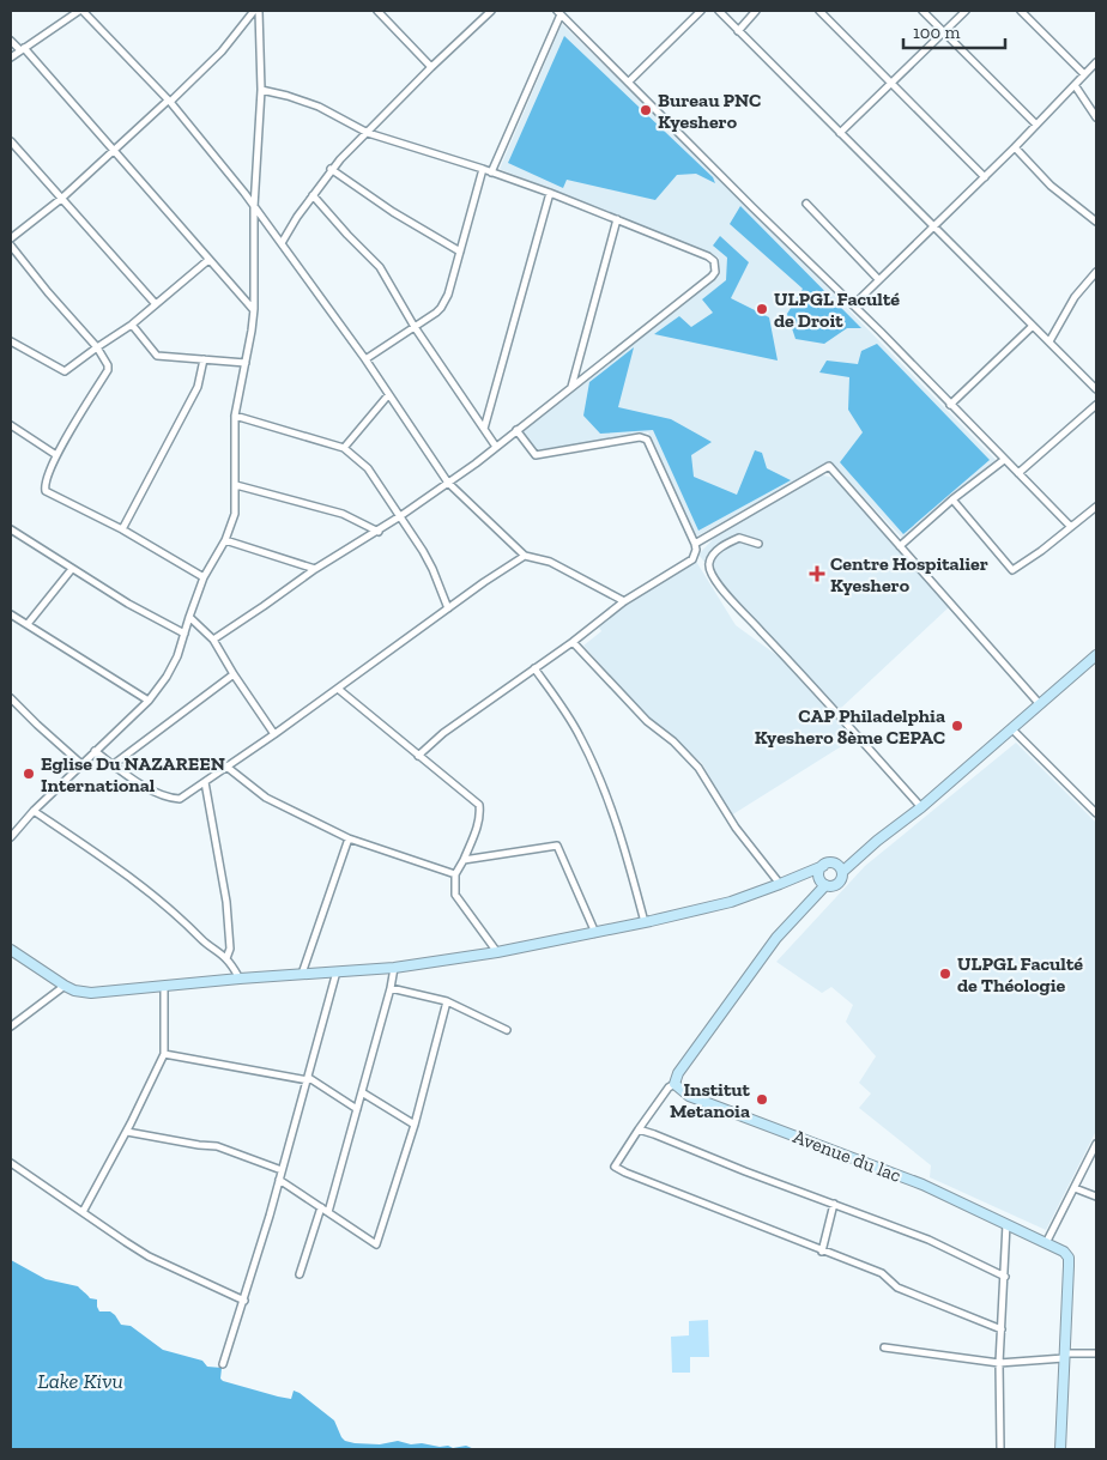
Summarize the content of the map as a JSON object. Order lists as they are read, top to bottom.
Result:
{
  "streets": {
    "main road": ["Avenue du lac"]
  },
  "water": ["Lake Kivu"],
  "places": {
    "other": [
      "Bureau PNC Kyeshero",
      "ULPGL Faculté de Droit",
      "CAP Philadelphia Kyeshero 8ème CEPAC",
      "Eglise Du NAZAREEN International",
      "ULPGL Faculté de Théologie",
      "Institut Metanoia"
    ],
    "health": ["Centre Hospitalier Kyeshero"]
  },
  "scale_bar": "100 m"
}
